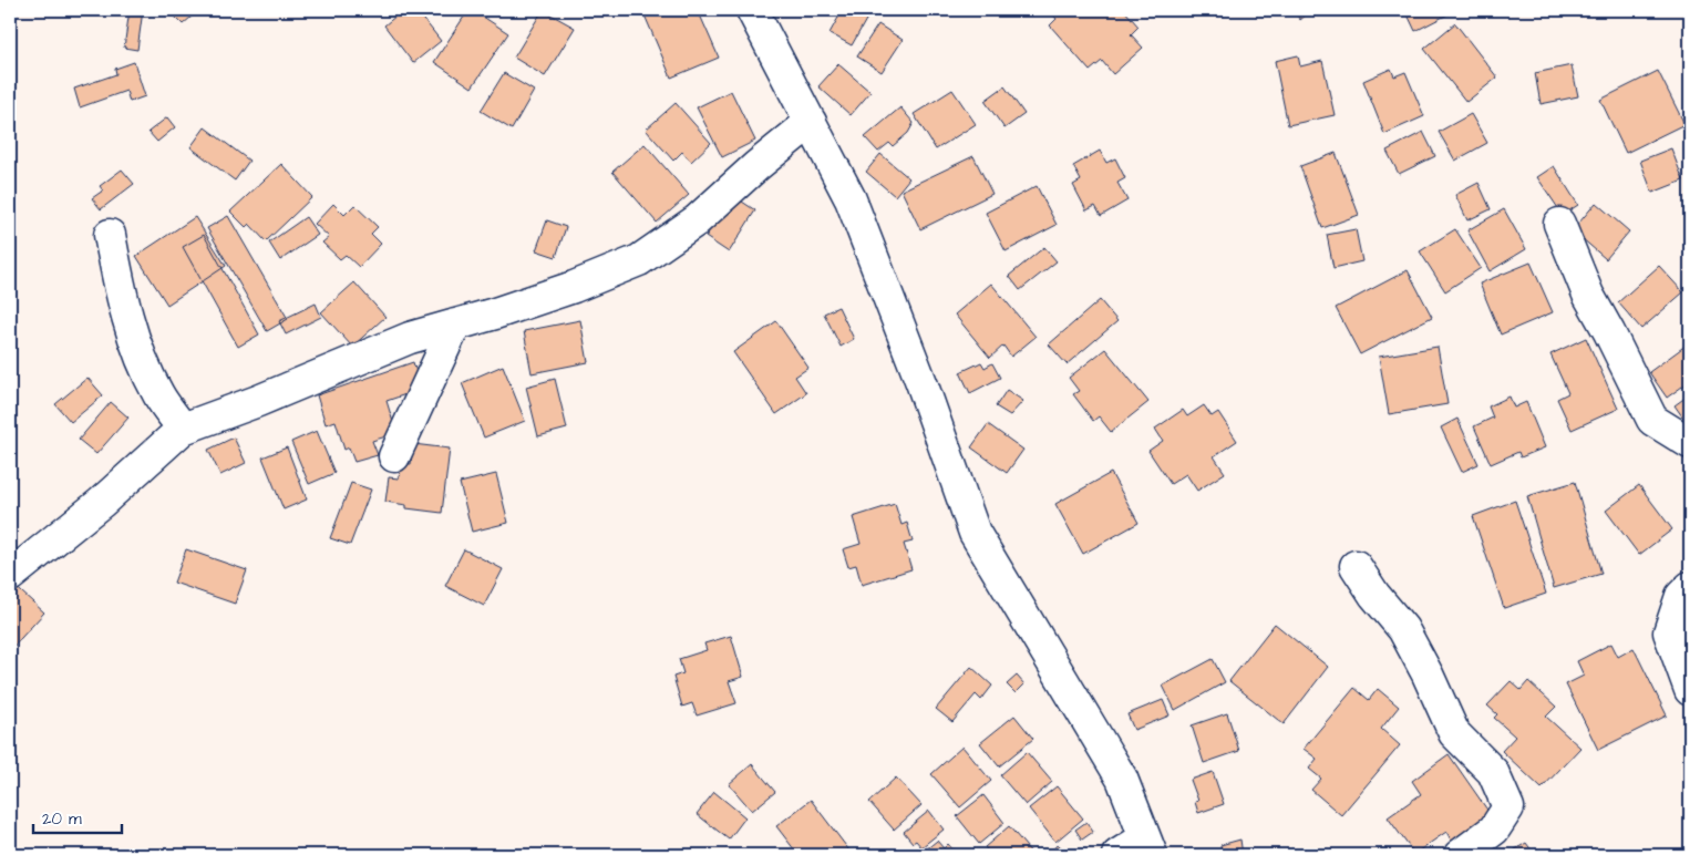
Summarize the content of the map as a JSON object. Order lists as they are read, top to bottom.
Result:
{
  "scale_bar": "20 m"
}
